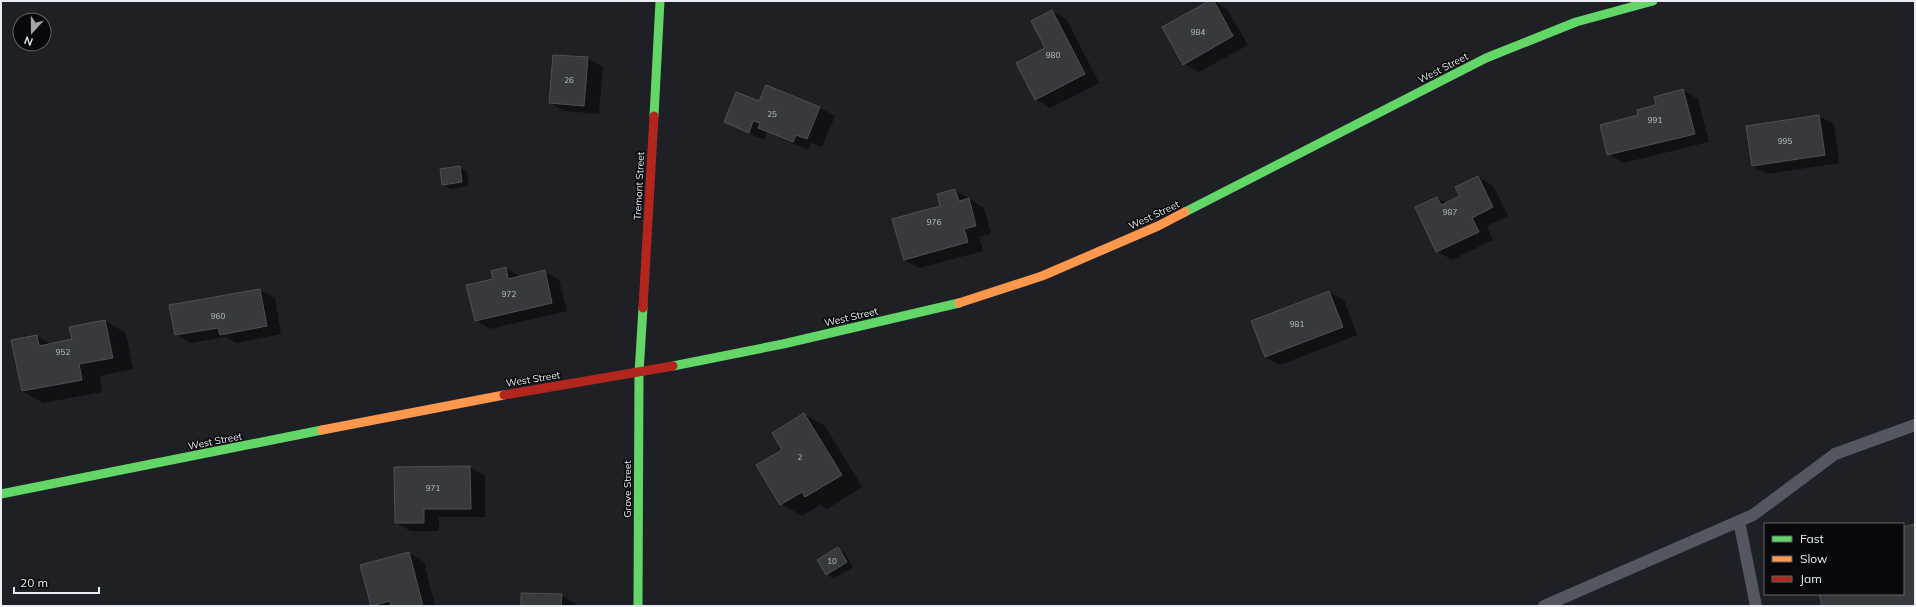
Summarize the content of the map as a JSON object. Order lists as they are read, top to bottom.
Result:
{
  "streets": {
    "street": ["West Street", "Tremont Street", "Grove Street"]
  },
  "crossings": [
    ["West Street", "Tremont Street"],
    ["West Street", "Grove Street"],
    ["Tremont Street", "Grove Street"]
  ],
  "house_numbers": [
    "984",
    "980",
    "26",
    "25",
    "991",
    "995",
    "987",
    "976",
    "972",
    "960",
    "981",
    "952",
    "2",
    "971",
    "10"
  ],
  "legend": ["Fast", "Slow", "Jam"],
  "scale_bar": "20 m",
  "north": "bottom"
}
